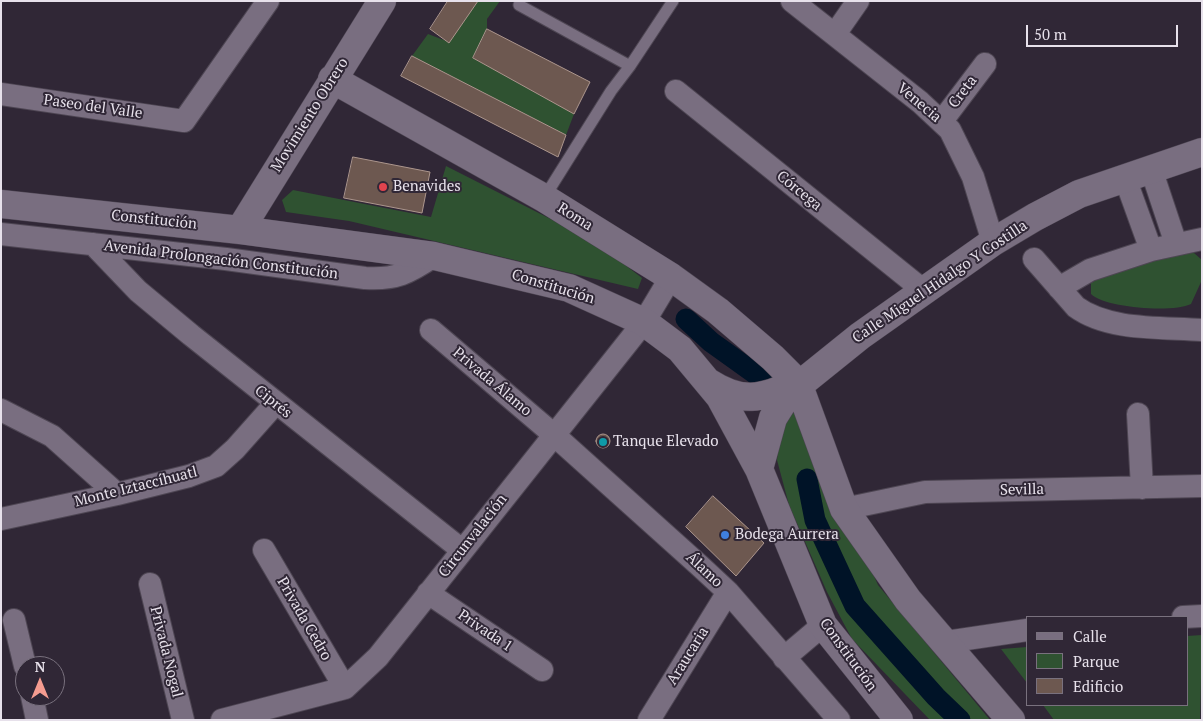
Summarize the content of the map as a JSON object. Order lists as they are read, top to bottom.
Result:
{
  "streets": {
    "street": [
      "Creta",
      "Venecia",
      "Paseo del Valle",
      "Movimiento Obrero",
      "Córcega",
      "Roma",
      "Constitución",
      "Avenida Prolongación Constitución",
      "Calle Miguel Hidalgo Y Costilla",
      "Privada Álamo",
      "Ciprés",
      "Monte Iztaccíhuatl",
      "Sevilla",
      "Circunvalación",
      "Álamo",
      "Privada Cedro",
      "Privada 1",
      "Privada Nogal",
      "Araucaria"
    ]
  },
  "crossings": [
    ["Creta", "Venecia"],
    ["Venecia", "Calle Miguel Hidalgo Y Costilla"],
    ["Movimiento Obrero", "Roma"],
    ["Movimiento Obrero", "Constitución"],
    ["Córcega", "Calle Miguel Hidalgo Y Costilla"],
    ["Roma", "Calle Miguel Hidalgo Y Costilla"],
    ["Roma", "Circunvalación"],
    ["Constitución", "Avenida Prolongación Constitución"],
    ["Constitución", "Circunvalación"],
    ["Avenida Prolongación Constitución", "Ciprés"],
    ["Privada Álamo", "Circunvalación"],
    ["Privada Álamo", "Álamo"],
    ["Ciprés", "Monte Iztaccíhuatl"],
    ["Ciprés", "Circunvalación"],
    ["Circunvalación", "Álamo"],
    ["Circunvalación", "Privada Cedro"],
    ["Circunvalación", "Privada 1"],
    ["Álamo", "Araucaria"]
  ],
  "places": ["Benavides", "Tanque Elevado", "Bodega Aurrera"],
  "legend": ["Calle", "Parque", "Edificio"],
  "scale_bar": "50 m",
  "north": "top"
}
